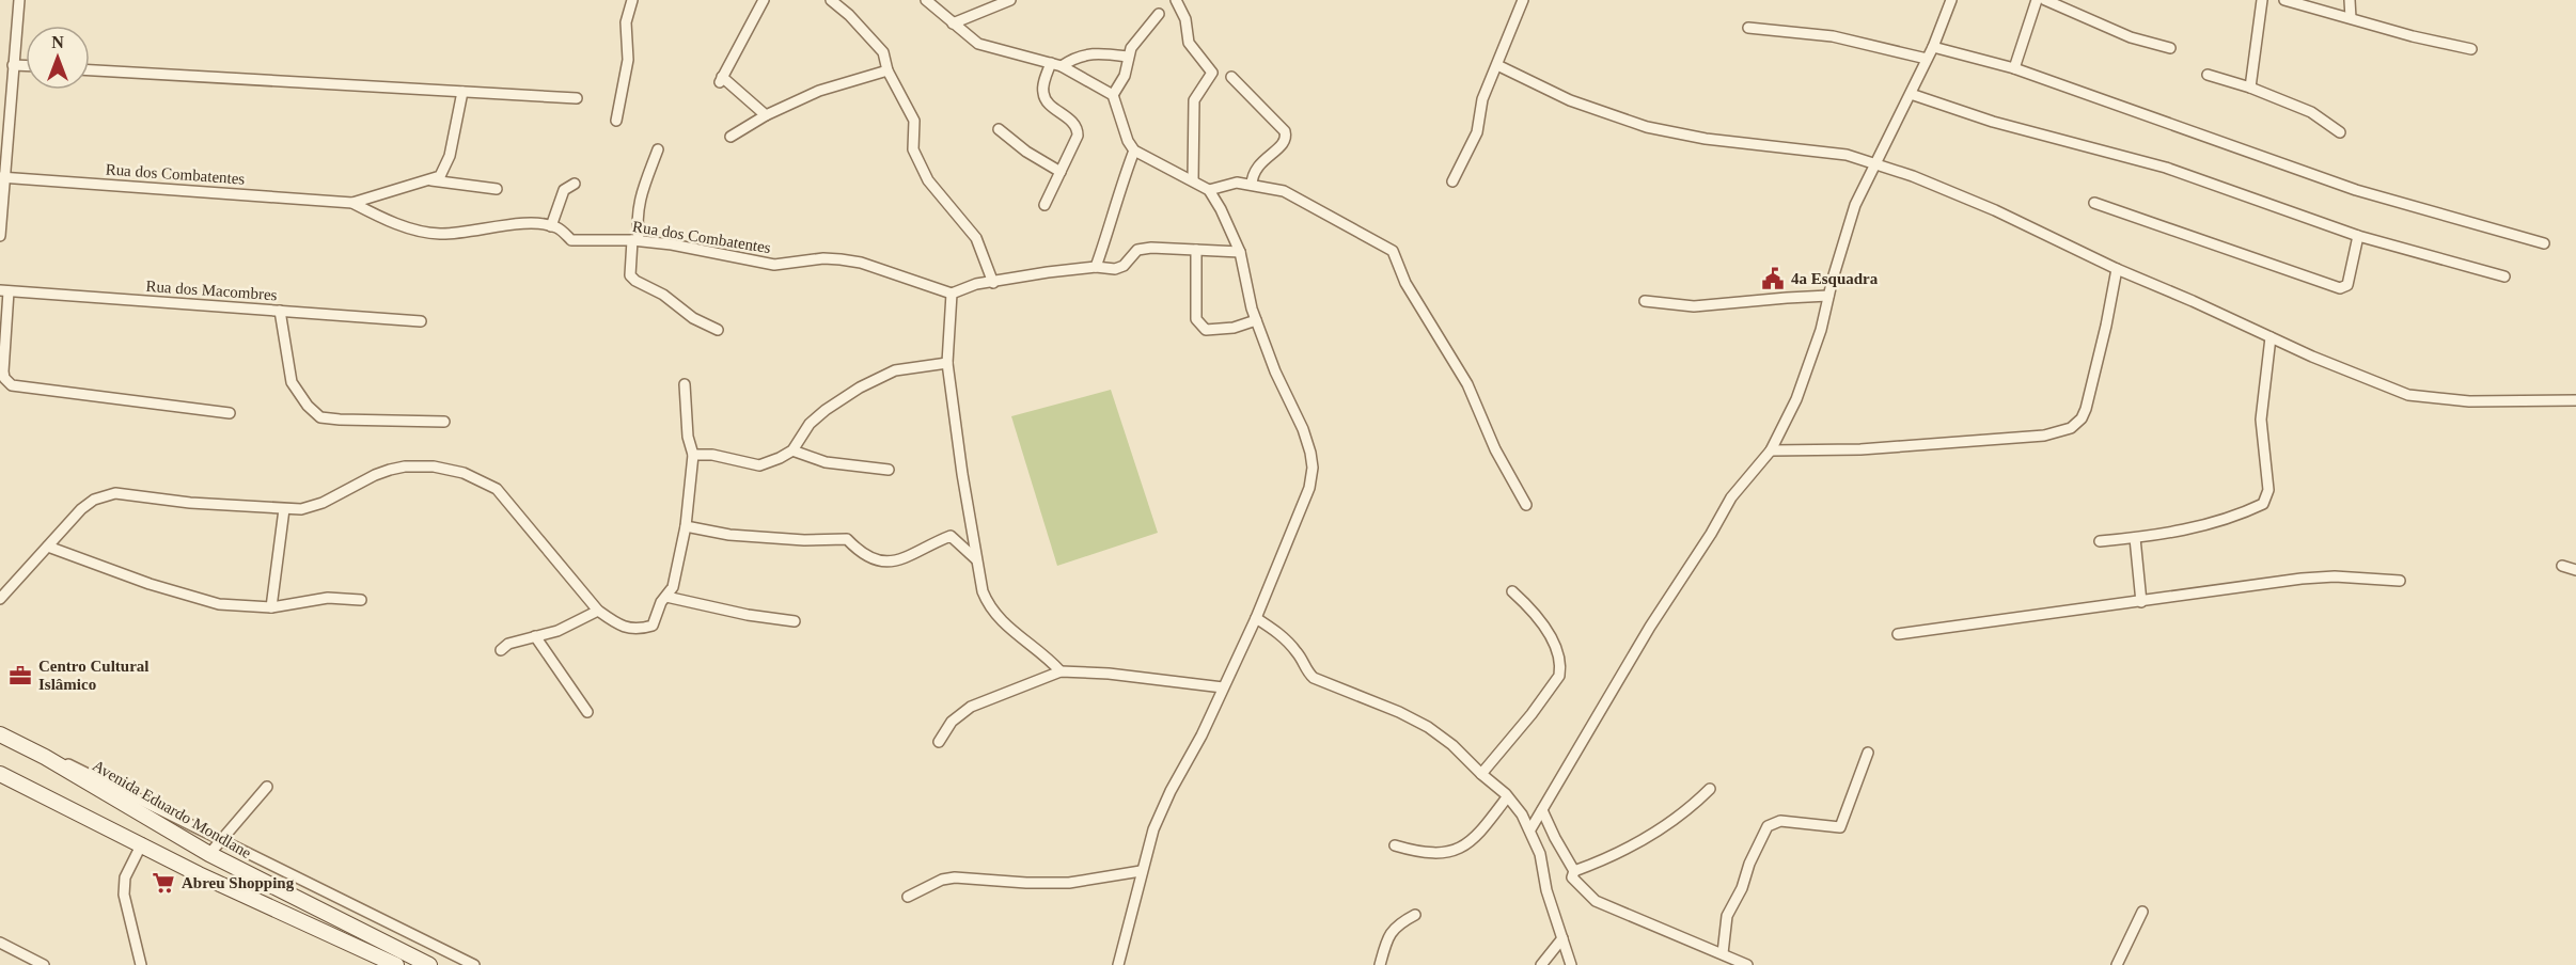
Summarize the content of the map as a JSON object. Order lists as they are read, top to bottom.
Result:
{
  "streets": {
    "main road": ["Avenida Eduardo Mondlane"],
    "street": ["Rua dos Combatentes", "Rua dos Macombres"]
  },
  "places": {
    "public building": ["4a Esquadra"],
    "office": ["Centro Cultural Islâmico"],
    "supermarket": ["Abreu Shopping"]
  },
  "north": "top"
}
